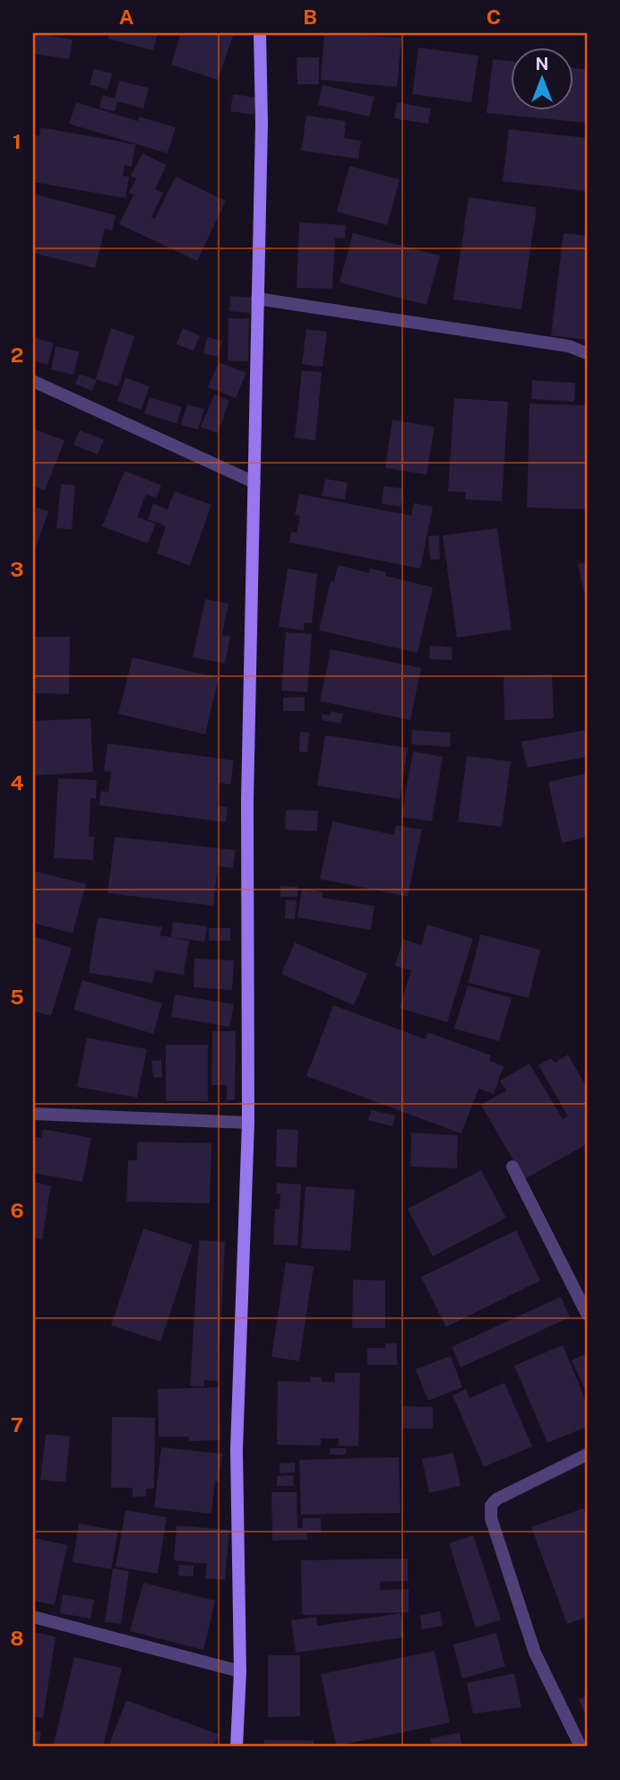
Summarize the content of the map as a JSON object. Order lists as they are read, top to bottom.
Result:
{
  "north": "top",
  "grid": {
    "columns": ["A", "B", "C"],
    "rows": [
      "1",
      "2",
      "3",
      "4",
      "5",
      "6",
      "7",
      "8"
    ]
  }
}
